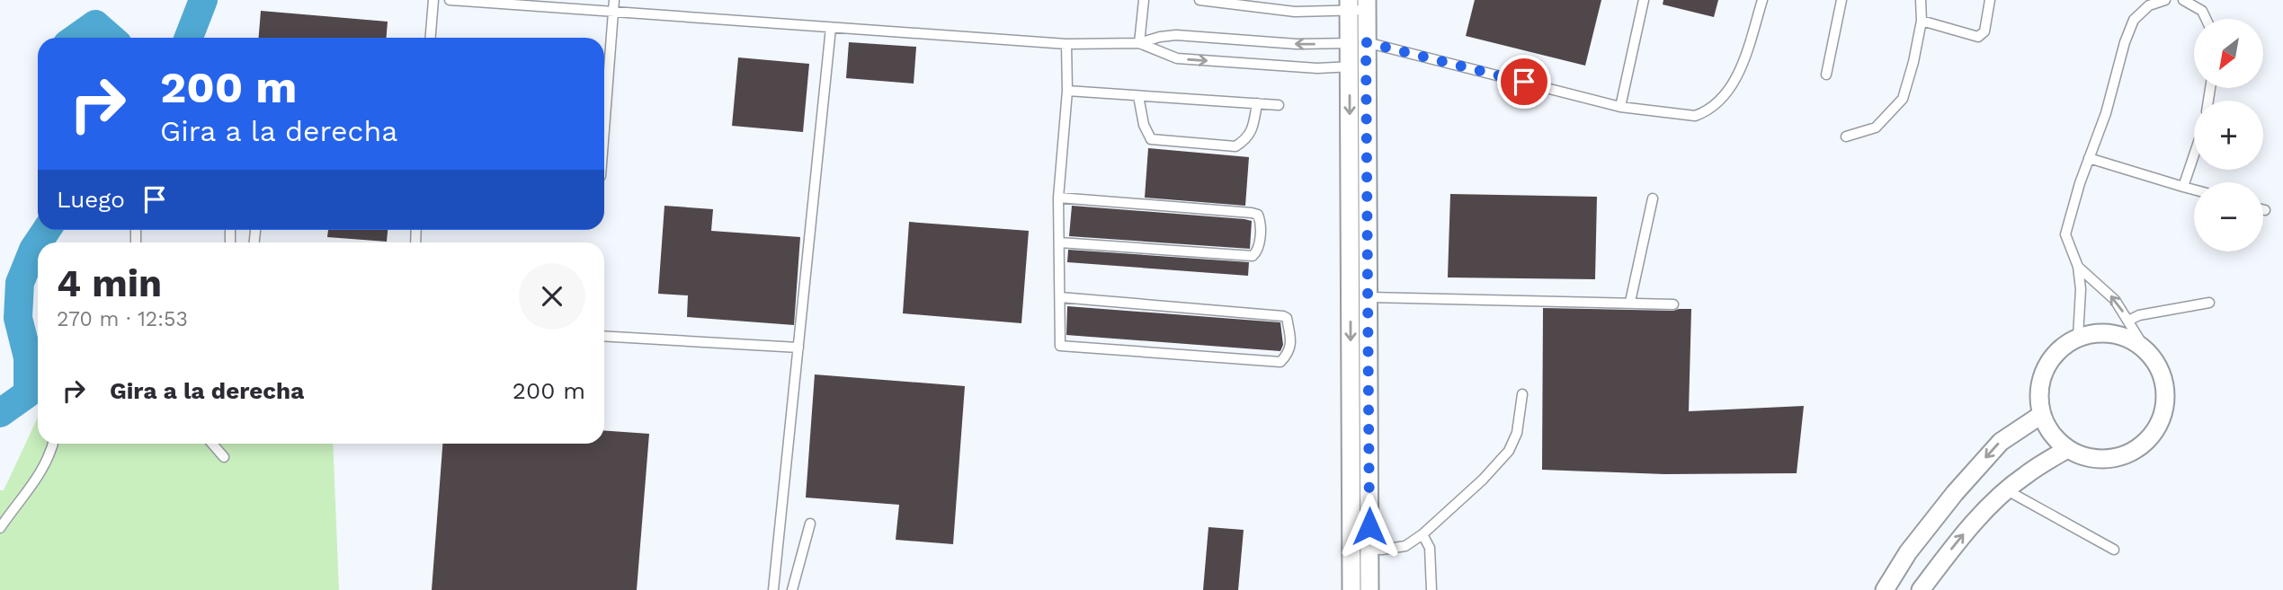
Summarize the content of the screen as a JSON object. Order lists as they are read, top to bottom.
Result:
{
  "north": "bottom left",
  "page": {
    "map_buttons": ["+", "−"],
    "turn": ["200 m", "Gira a la derecha"],
    "then": "Luego",
    "heading": ["4 min", "270 m · 12:53"],
    "list": [
      {
        "name": "Gira a la derecha",
        "value": "200 m"
      }
    ]
  }
}
